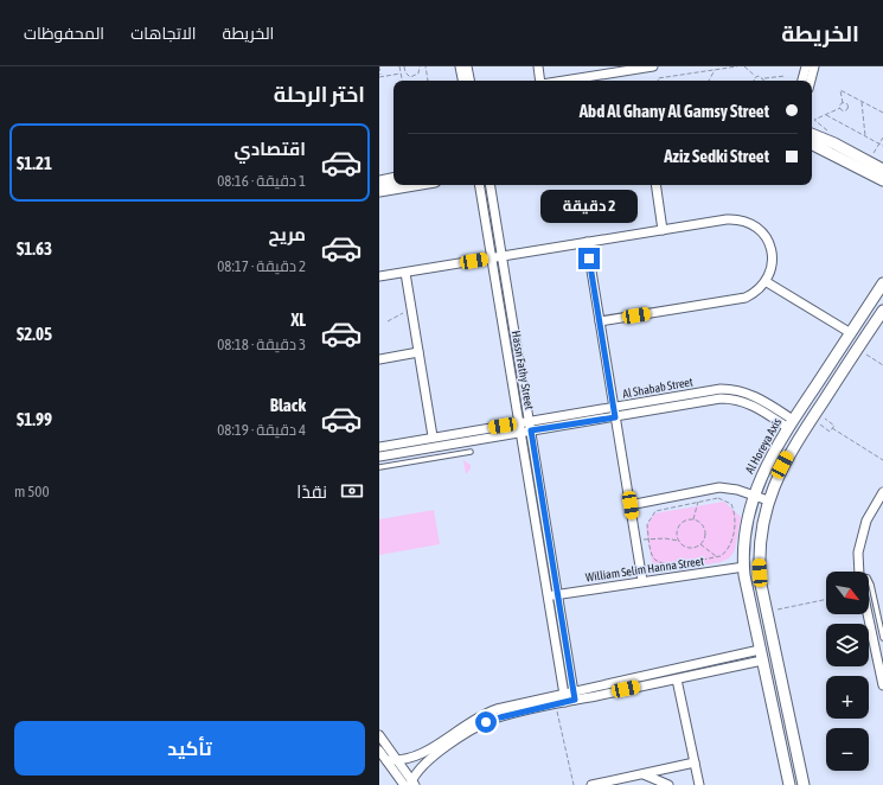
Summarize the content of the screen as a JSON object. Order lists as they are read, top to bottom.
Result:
{
  "streets": {
    "main road": ["Al Horeya Axis"],
    "street": ["Hassn Fathy Street", "Al Shabab Street", "William Selim Hanna Street"]
  },
  "crossings": [
    ["Hassn Fathy Street", "Al Shabab Street"],
    ["Hassn Fathy Street", "William Selim Hanna Street"],
    ["Al Shabab Street", "Al Horeya Axis"],
    ["Al Horeya Axis", "William Selim Hanna Street"]
  ],
  "north": "bottom right",
  "page": {
    "header": "الخريطة",
    "nav": ["الخريطة", "الاتجاهات", "المحفوظات"],
    "heading": "اختر الرحلة",
    "banner": ["Abd Al Ghany Al Gamsy Street", "Aziz Sedki Street"],
    "list": [
      {
        "name": "اقتصادي",
        "note": "1 دقيقة · 08:16",
        "value": "$1.21"
      },
      {
        "name": "مريح",
        "note": "2 دقيقة · 08:17",
        "value": "$1.63"
      },
      {
        "name": "XL",
        "note": "3 دقيقة · 08:18",
        "value": "$2.05"
      },
      {
        "name": "Black",
        "note": "4 دقيقة · 08:19",
        "value": "$1.99"
      }
    ],
    "bubble": "2 دقيقة",
    "pay": ["نقدًا", "500 m"],
    "map_buttons": ["+", "−"],
    "buttons": "تأكيد"
  }
}
